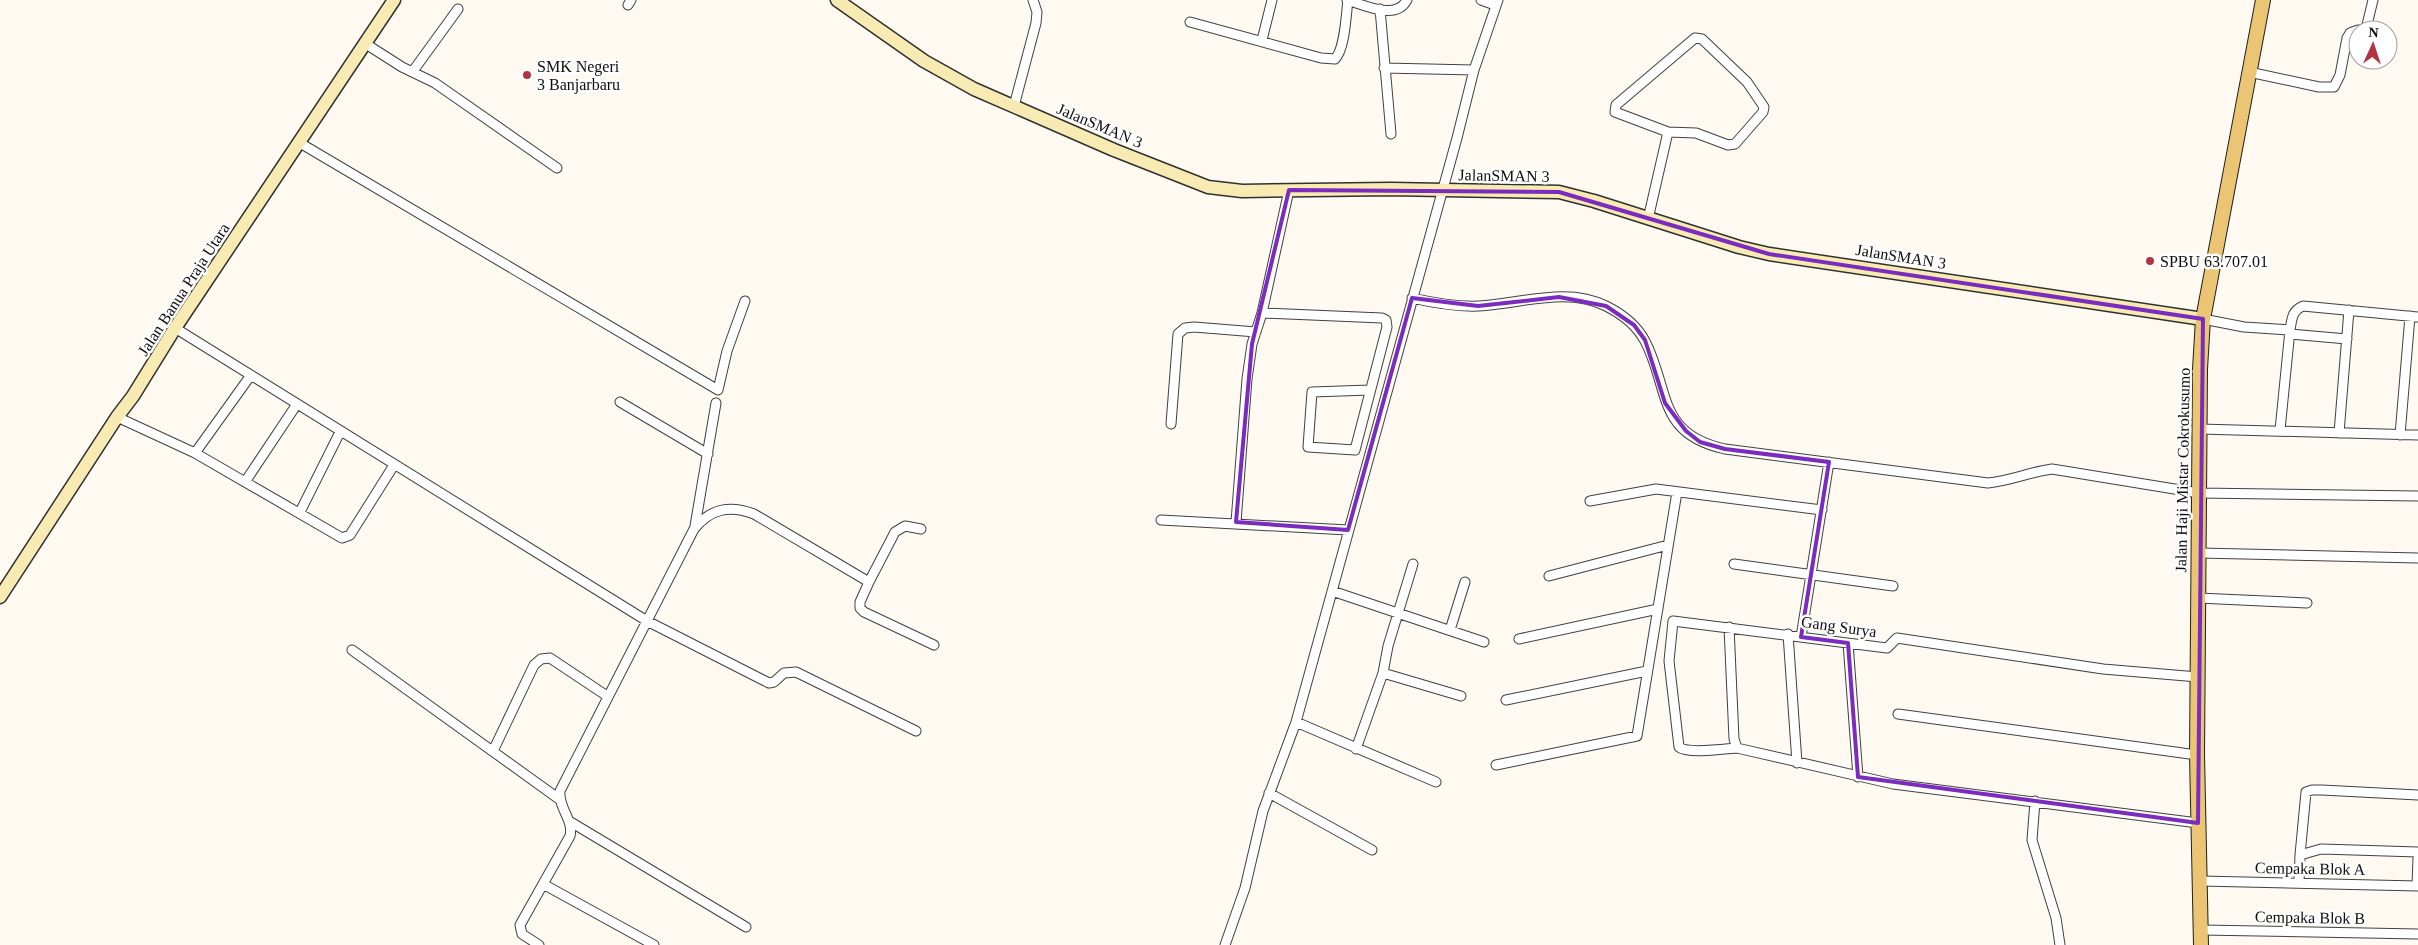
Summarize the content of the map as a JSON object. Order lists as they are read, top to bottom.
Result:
{
  "streets": {
    "main road": ["Jalan Haji Mistar Cokrokusumo"],
    "street": [
      "JalanSMAN 3",
      "Jalan Banua Praja Utara",
      "Gang Surya",
      "Cempaka Blok A",
      "Cempaka Blok B"
    ]
  },
  "crossings": [
    ["JalanSMAN 3", "Jalan Haji Mistar Cokrokusumo"],
    ["Jalan Haji Mistar Cokrokusumo", "Gang Surya"],
    ["Jalan Haji Mistar Cokrokusumo", "Cempaka Blok A"],
    ["Jalan Haji Mistar Cokrokusumo", "Cempaka Blok B"]
  ],
  "places": ["SMK Negeri 3 Banjarbaru", "SPBU 63.707.01"],
  "north": "top"
}
